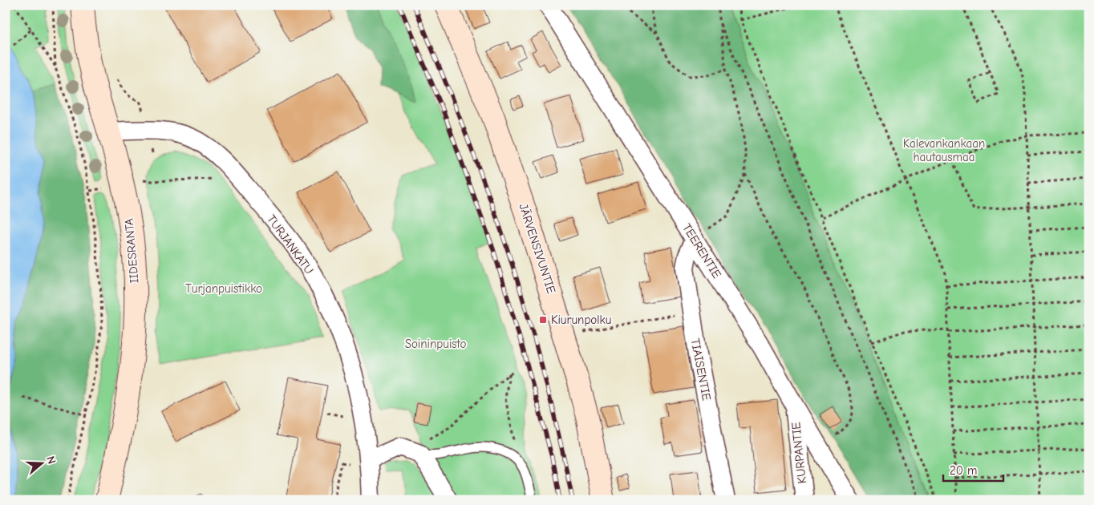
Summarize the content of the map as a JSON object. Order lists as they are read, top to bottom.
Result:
{
  "streets": {
    "street": [
      "TURJANKATU",
      "JÄRVENSIVUNTIE",
      "IIDESRANTA",
      "TEERENTIE",
      "TIAISENTIE",
      "KURPANTIE"
    ]
  },
  "crossings": [
    ["TURJANKATU", "IIDESRANTA"],
    ["TEERENTIE", "TIAISENTIE"],
    ["TEERENTIE", "KURPANTIE"]
  ],
  "parks": ["Kalevankankaan hautausmaa", "Turjanpuistikko", "Soininpuisto"],
  "places": {
    "transit": ["Kiurunpolku"]
  },
  "scale_bar": "20 m",
  "north": "right"
}
